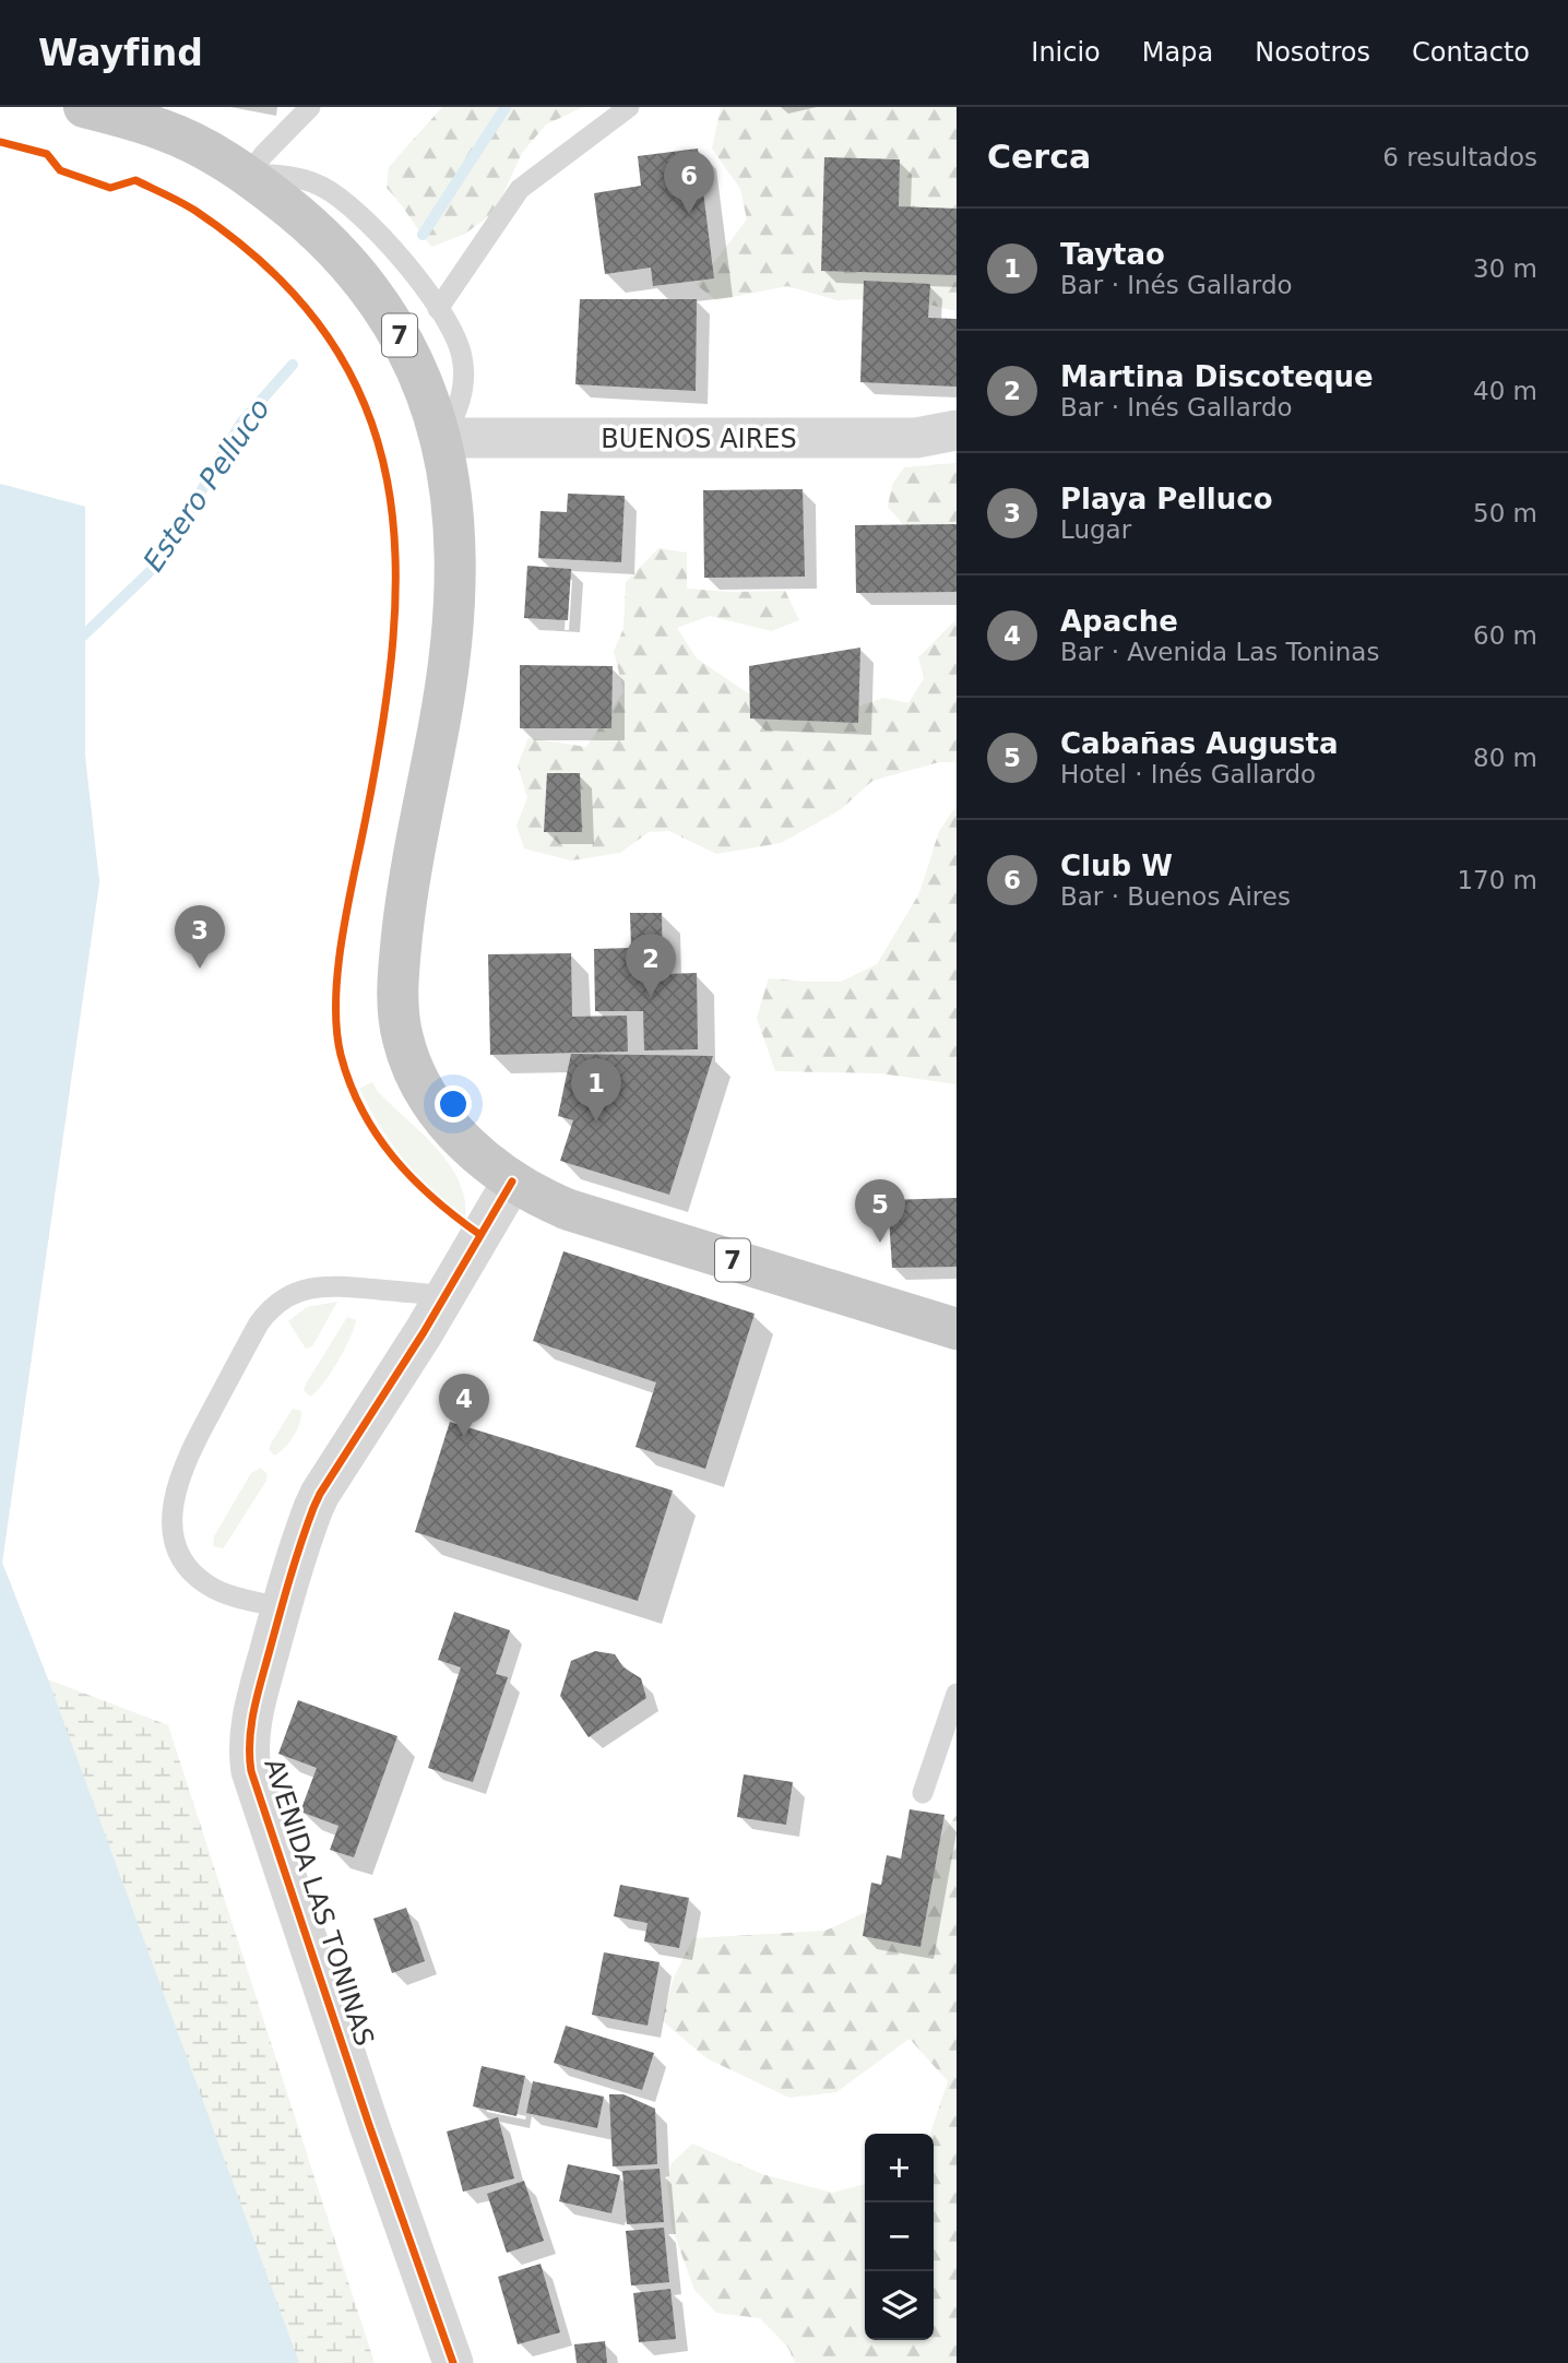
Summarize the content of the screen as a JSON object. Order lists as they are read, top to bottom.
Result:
{
  "streets": {
    "highway": ["7"],
    "street": ["BUENOS AIRES", "AVENIDA LAS TONINAS"]
  },
  "crossings": [
    ["7", "BUENOS AIRES"],
    ["7", "AVENIDA LAS TONINAS"]
  ],
  "water": ["Estero Pelluco"],
  "page": {
    "header": "Wayfind",
    "nav": [
      "Inicio",
      "Mapa",
      "Nosotros",
      "Contacto"
    ],
    "heading": ["Cerca", "6 resultados"],
    "pins": [
      "6",
      "3",
      "2",
      "1",
      "5",
      "4"
    ],
    "list": [
      {
        "mark": "1",
        "name": "Taytao",
        "note": "Bar · Inés Gallardo",
        "value": "30 m"
      },
      {
        "mark": "2",
        "name": "Martina Discoteque",
        "note": "Bar · Inés Gallardo",
        "value": "40 m"
      },
      {
        "mark": "3",
        "name": "Playa Pelluco",
        "note": "Lugar",
        "value": "50 m"
      },
      {
        "mark": "4",
        "name": "Apache",
        "note": "Bar · Avenida Las Toninas",
        "value": "60 m"
      },
      {
        "mark": "5",
        "name": "Cabañas Augusta",
        "note": "Hotel · Inés Gallardo",
        "value": "80 m"
      },
      {
        "mark": "6",
        "name": "Club W",
        "note": "Bar · Buenos Aires",
        "value": "170 m"
      }
    ],
    "map_buttons": ["+", "−"]
  }
}
